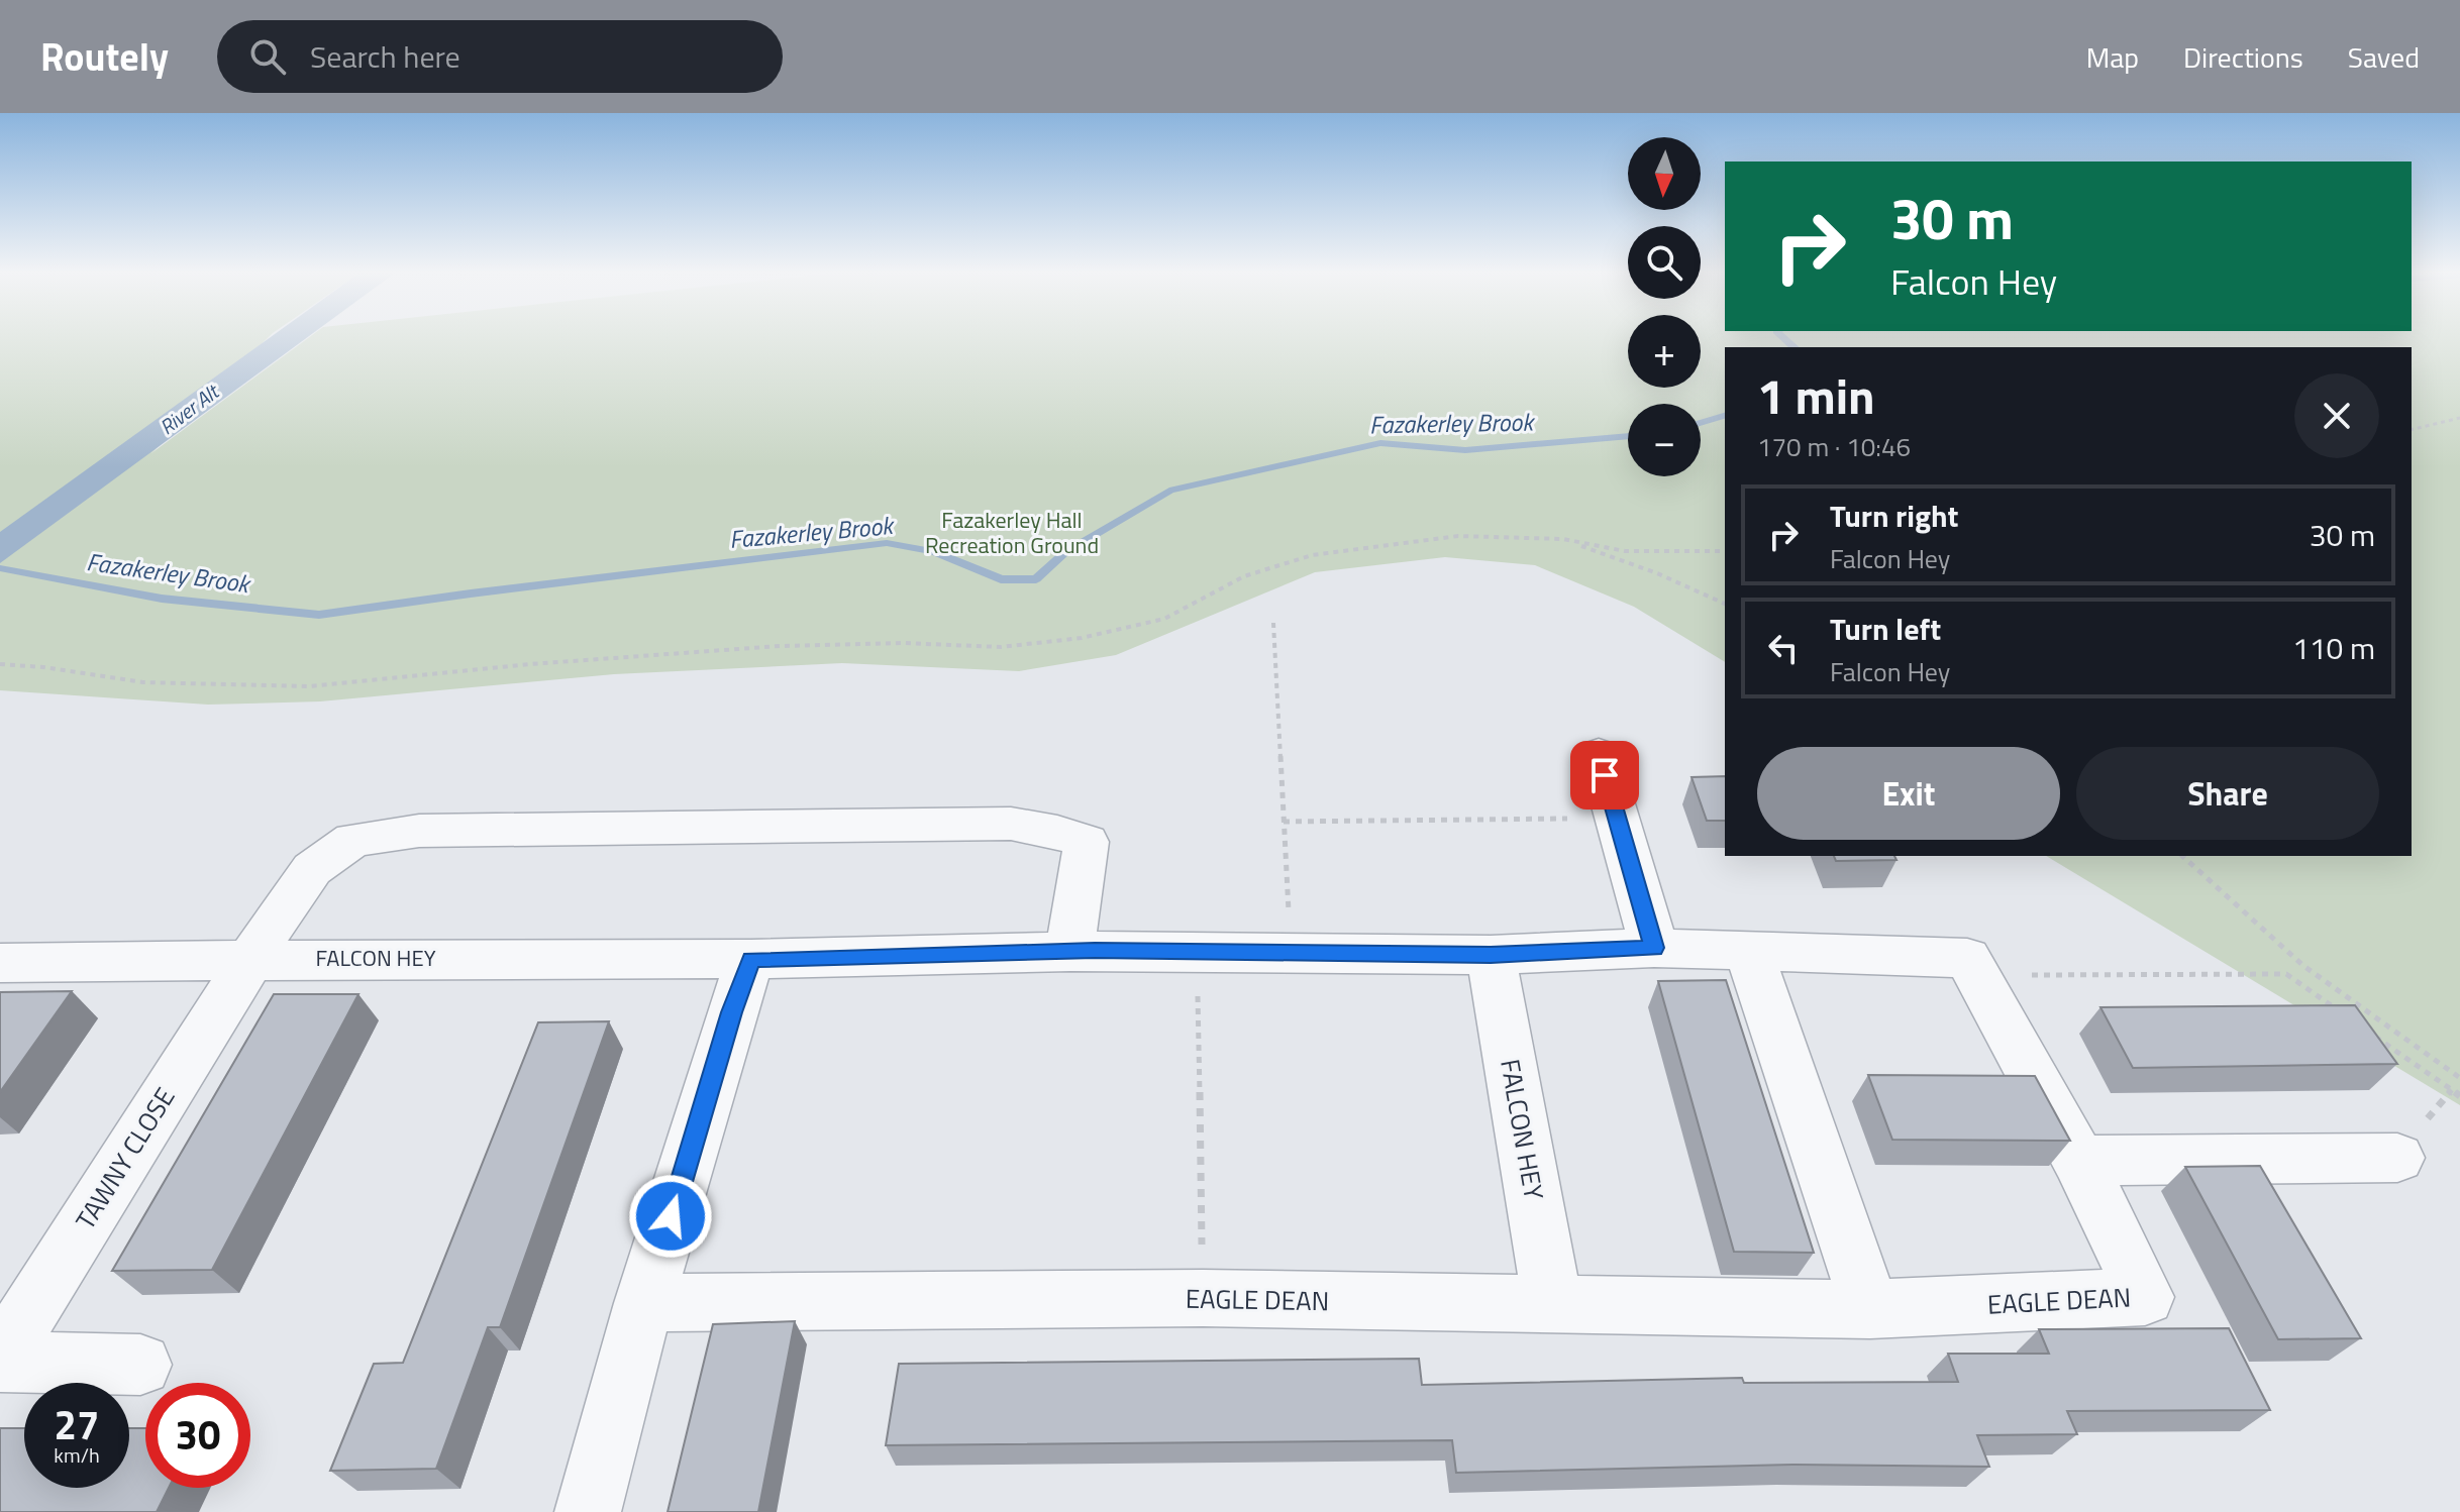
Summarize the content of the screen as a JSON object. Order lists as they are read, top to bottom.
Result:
{
  "streets": {
    "street": ["FALCON HEY", "TAWNY CLOSE", "EAGLE DEAN"]
  },
  "crossings": [
    ["FALCON HEY", "TAWNY CLOSE"],
    ["FALCON HEY", "EAGLE DEAN"]
  ],
  "water": ["River Alt", "Fazakerley Brook"],
  "parks": ["Fazakerley Hall Recreation Ground"],
  "north": "bottom",
  "page": {
    "header": "Routely",
    "search": "Search here",
    "nav": ["Map", "Directions", "Saved"],
    "map_buttons": ["+", "−"],
    "turn": ["30 m", "Falcon Hey"],
    "heading": ["1 min", "170 m · 10:46"],
    "list": [
      {
        "name": "Turn right",
        "note": "Falcon Hey",
        "value": "30 m"
      },
      {
        "name": "Turn left",
        "note": "Falcon Hey",
        "value": "110 m"
      }
    ],
    "buttons": ["Exit", "Share"],
    "speed": "27 km/h",
    "limit": "30"
  }
}
